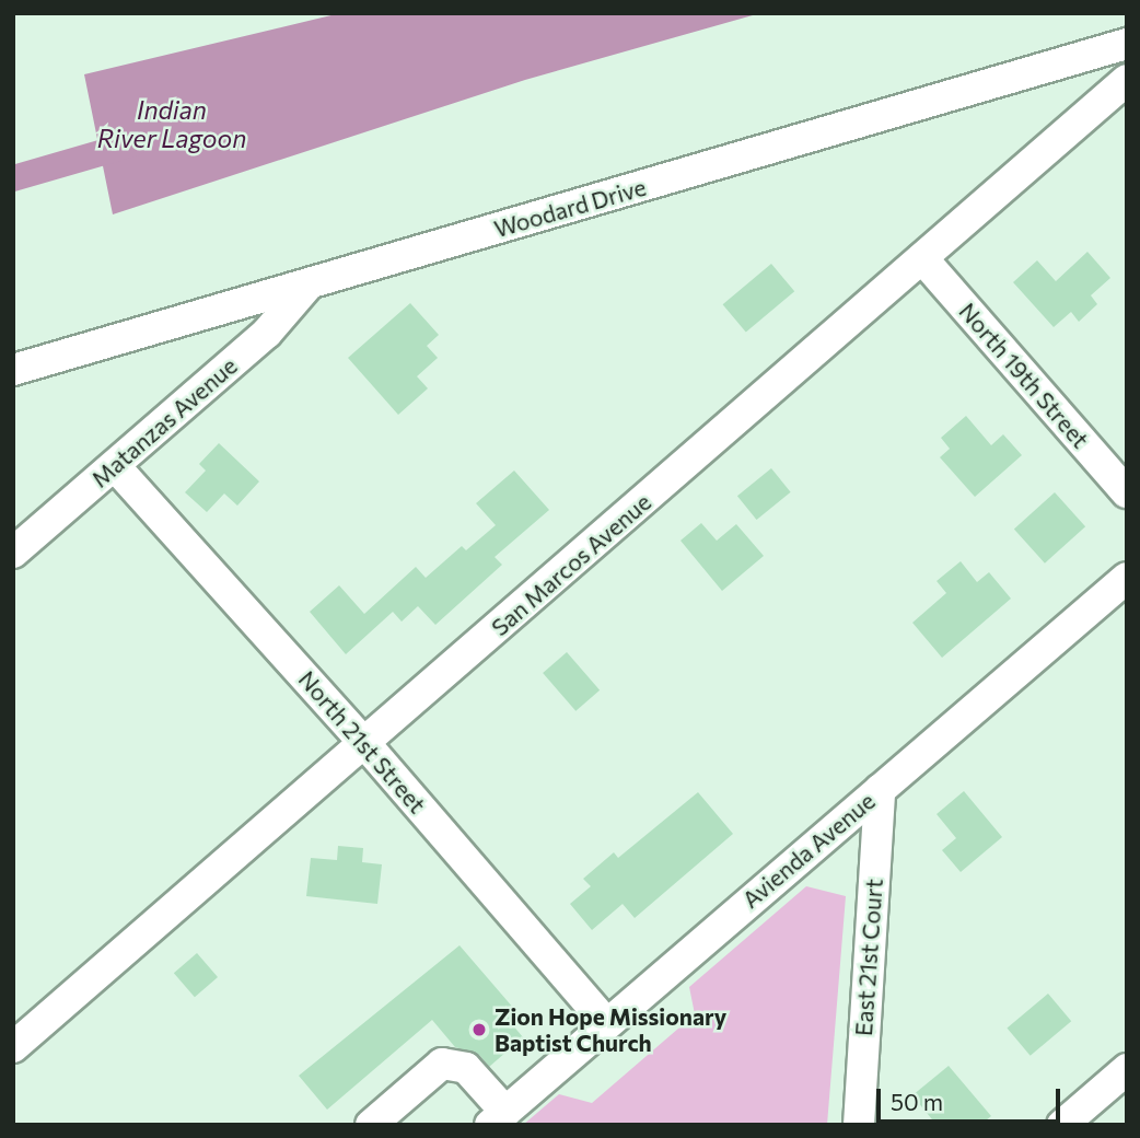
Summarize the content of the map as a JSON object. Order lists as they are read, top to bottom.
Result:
{
  "streets": {
    "street": [
      "Woodard Drive",
      "North 19th Street",
      "Matanzas Avenue",
      "San Marcos Avenue",
      "North 21st Street",
      "Avienda Avenue",
      "East 21st Court"
    ]
  },
  "crossings": [
    ["Woodard Drive", "Matanzas Avenue"],
    ["North 19th Street", "San Marcos Avenue"],
    ["Matanzas Avenue", "North 21st Street"],
    ["San Marcos Avenue", "North 21st Street"],
    ["North 21st Street", "Avienda Avenue"],
    ["Avienda Avenue", "East 21st Court"]
  ],
  "water": ["Indian River Lagoon"],
  "places": ["Zion Hope Missionary Baptist Church"],
  "scale_bar": "50 m"
}
